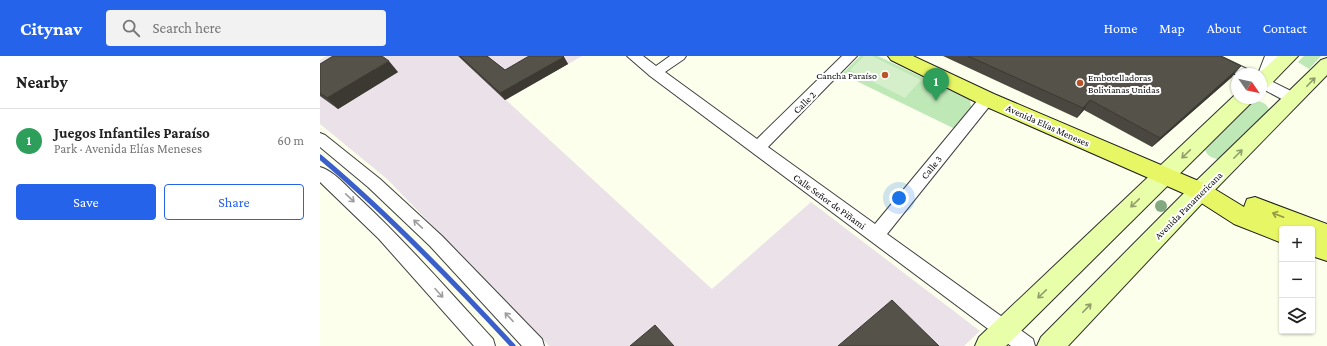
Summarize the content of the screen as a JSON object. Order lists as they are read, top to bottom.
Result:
{
  "streets": {
    "main road": ["Avenida Elías Meneses", "Avenida Panamericana"],
    "street": ["Calle 2", "Calle 3", "Calle Señor de Piñami"]
  },
  "crossings": [
    ["Calle 2", "Calle Señor de Piñami"],
    ["Avenida Elías Meneses", "Calle 3"],
    ["Avenida Elías Meneses", "Avenida Panamericana"],
    ["Calle 3", "Calle Señor de Piñami"]
  ],
  "places": ["Cancha Paraíso", "Embotelladoras Bolivianas Unidas"],
  "north": "bottom right",
  "page": {
    "header": "Citynav",
    "search": "Search here",
    "nav": [
      "Home",
      "Map",
      "About",
      "Contact"
    ],
    "heading": "Nearby",
    "pins": "1",
    "list": [
      {
        "mark": "1",
        "name": "Juegos Infantiles Paraíso",
        "note": "Park · Avenida Elías Meneses",
        "value": "60 m"
      }
    ],
    "buttons": ["Save", "Share"],
    "map_buttons": ["+", "−"]
  }
}
